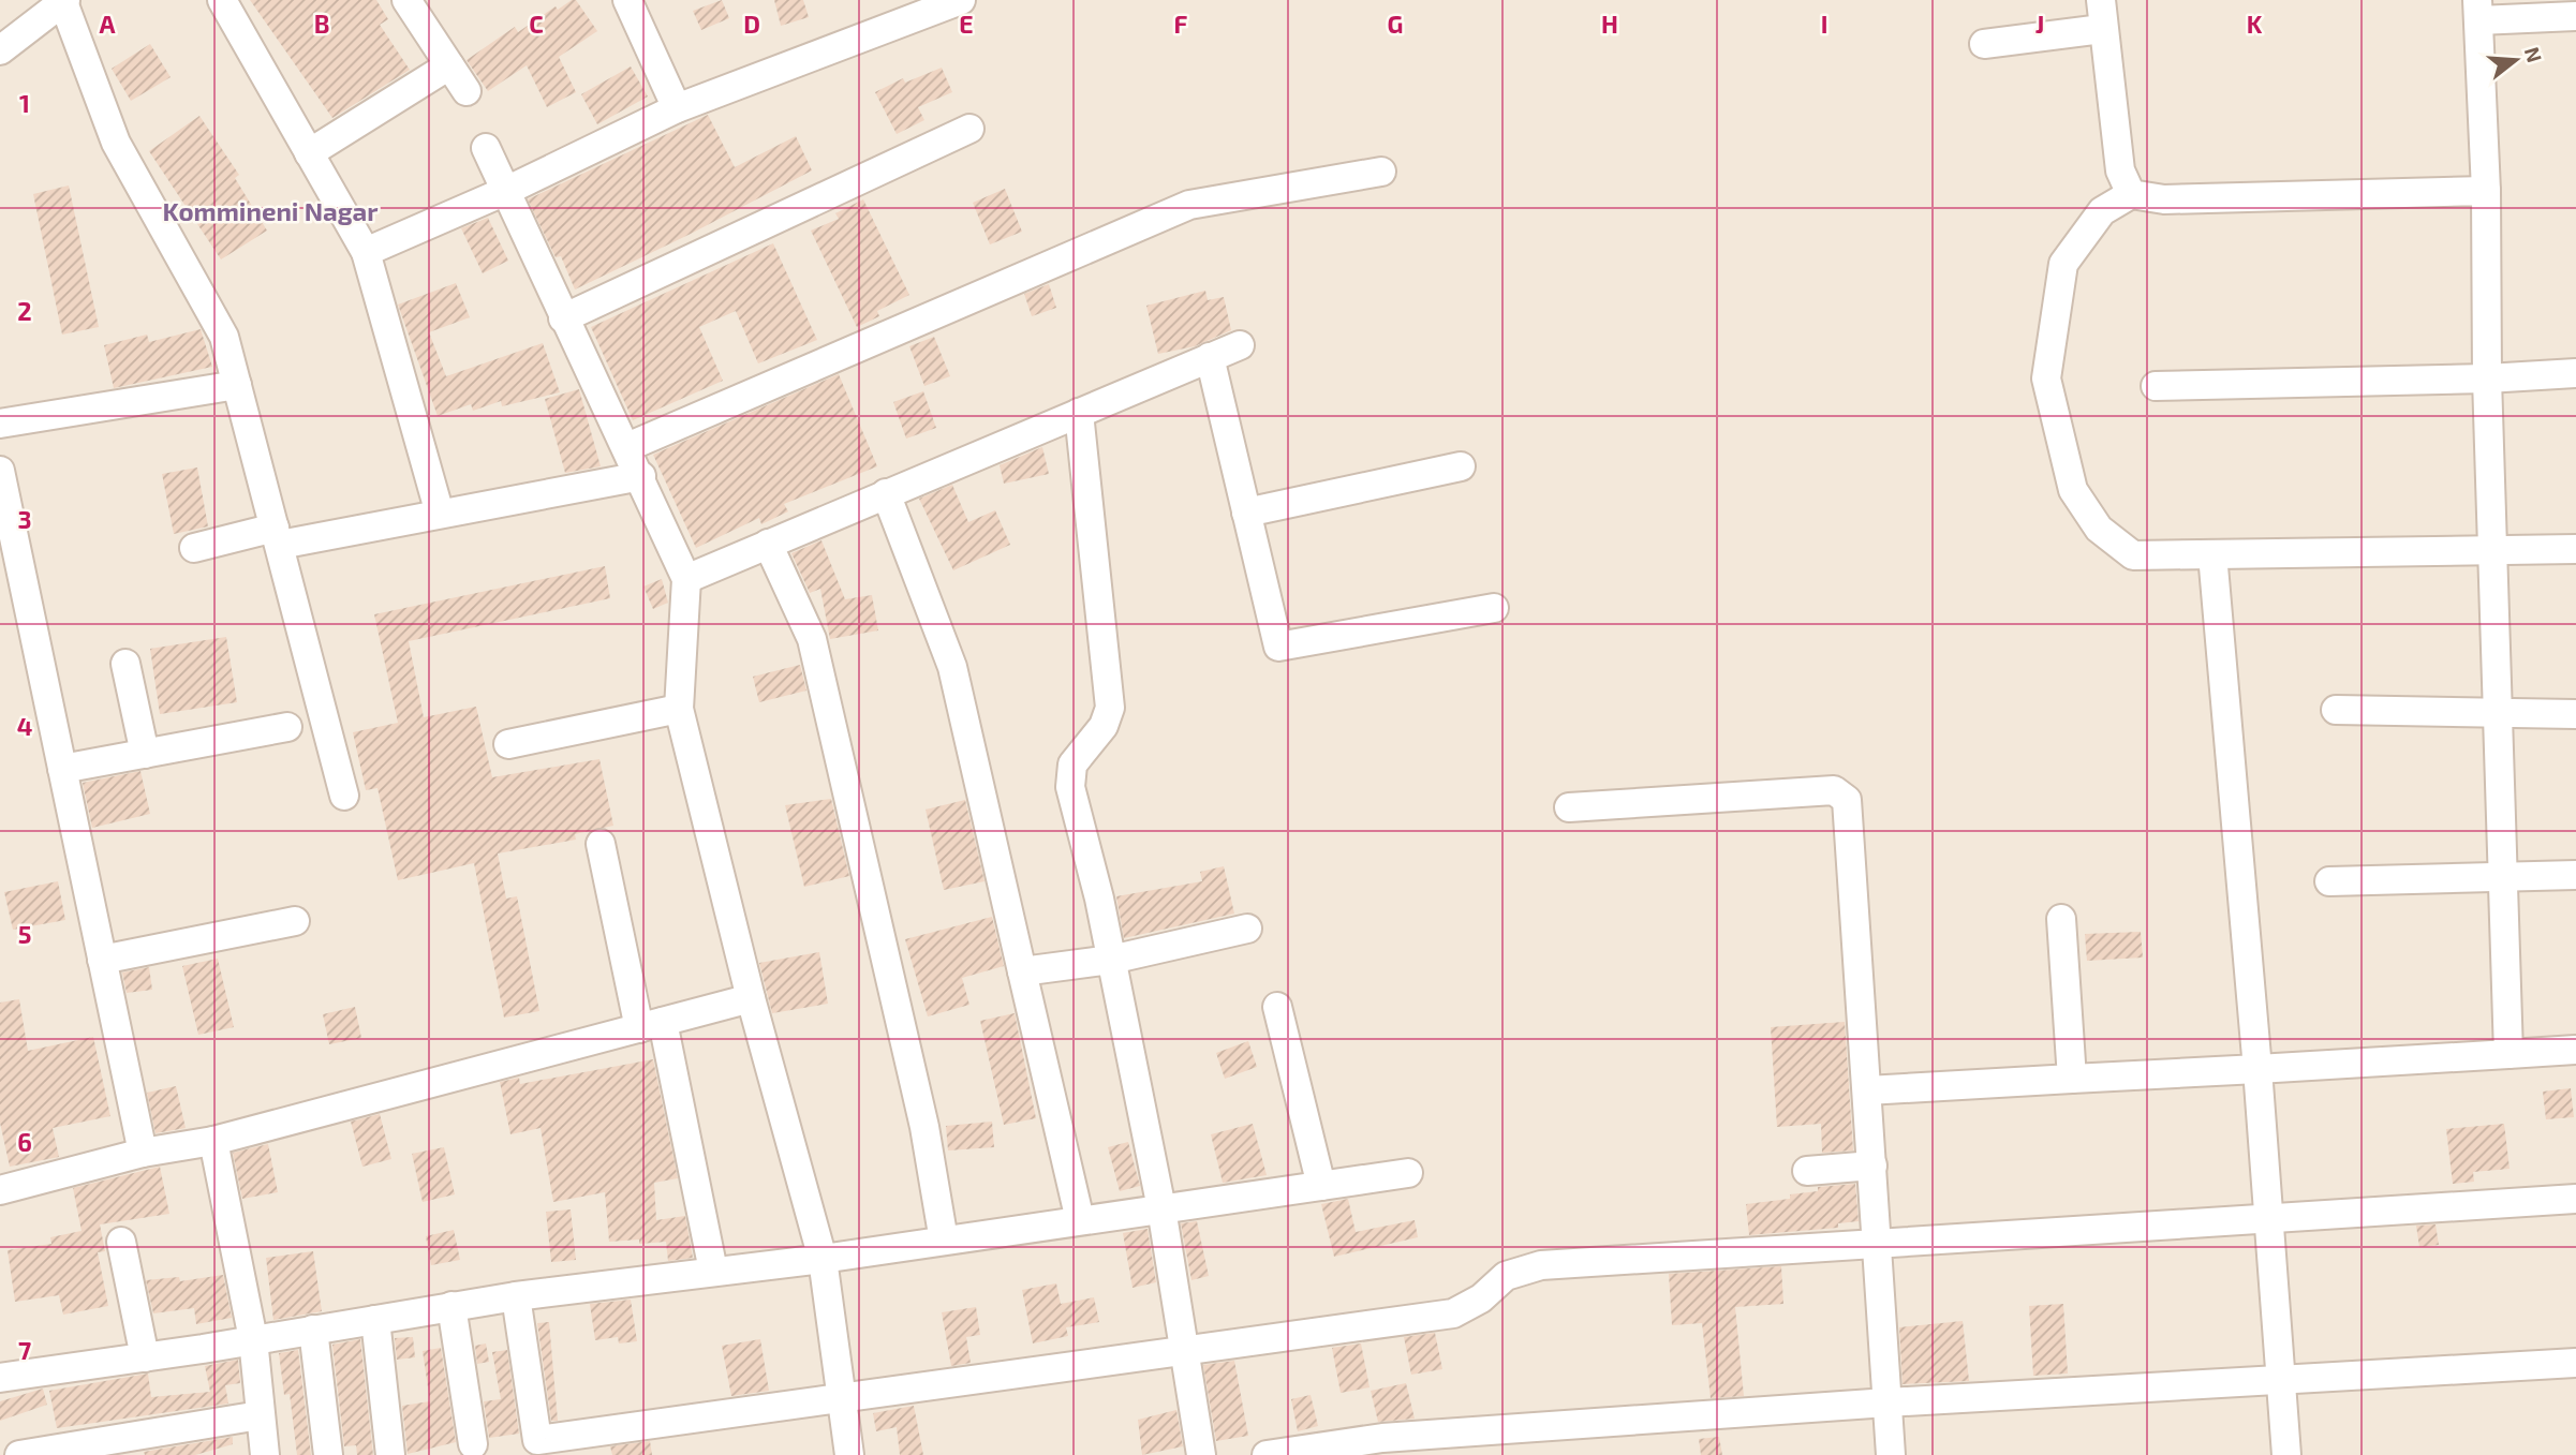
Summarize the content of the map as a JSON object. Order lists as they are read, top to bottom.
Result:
{
  "districts": ["Kommineni Nagar"],
  "north": "right",
  "grid": {
    "columns": [
      "A",
      "B",
      "C",
      "D",
      "E",
      "F",
      "G",
      "H",
      "I",
      "J",
      "K"
    ],
    "rows": [
      "1",
      "2",
      "3",
      "4",
      "5",
      "6",
      "7"
    ]
  }
}
